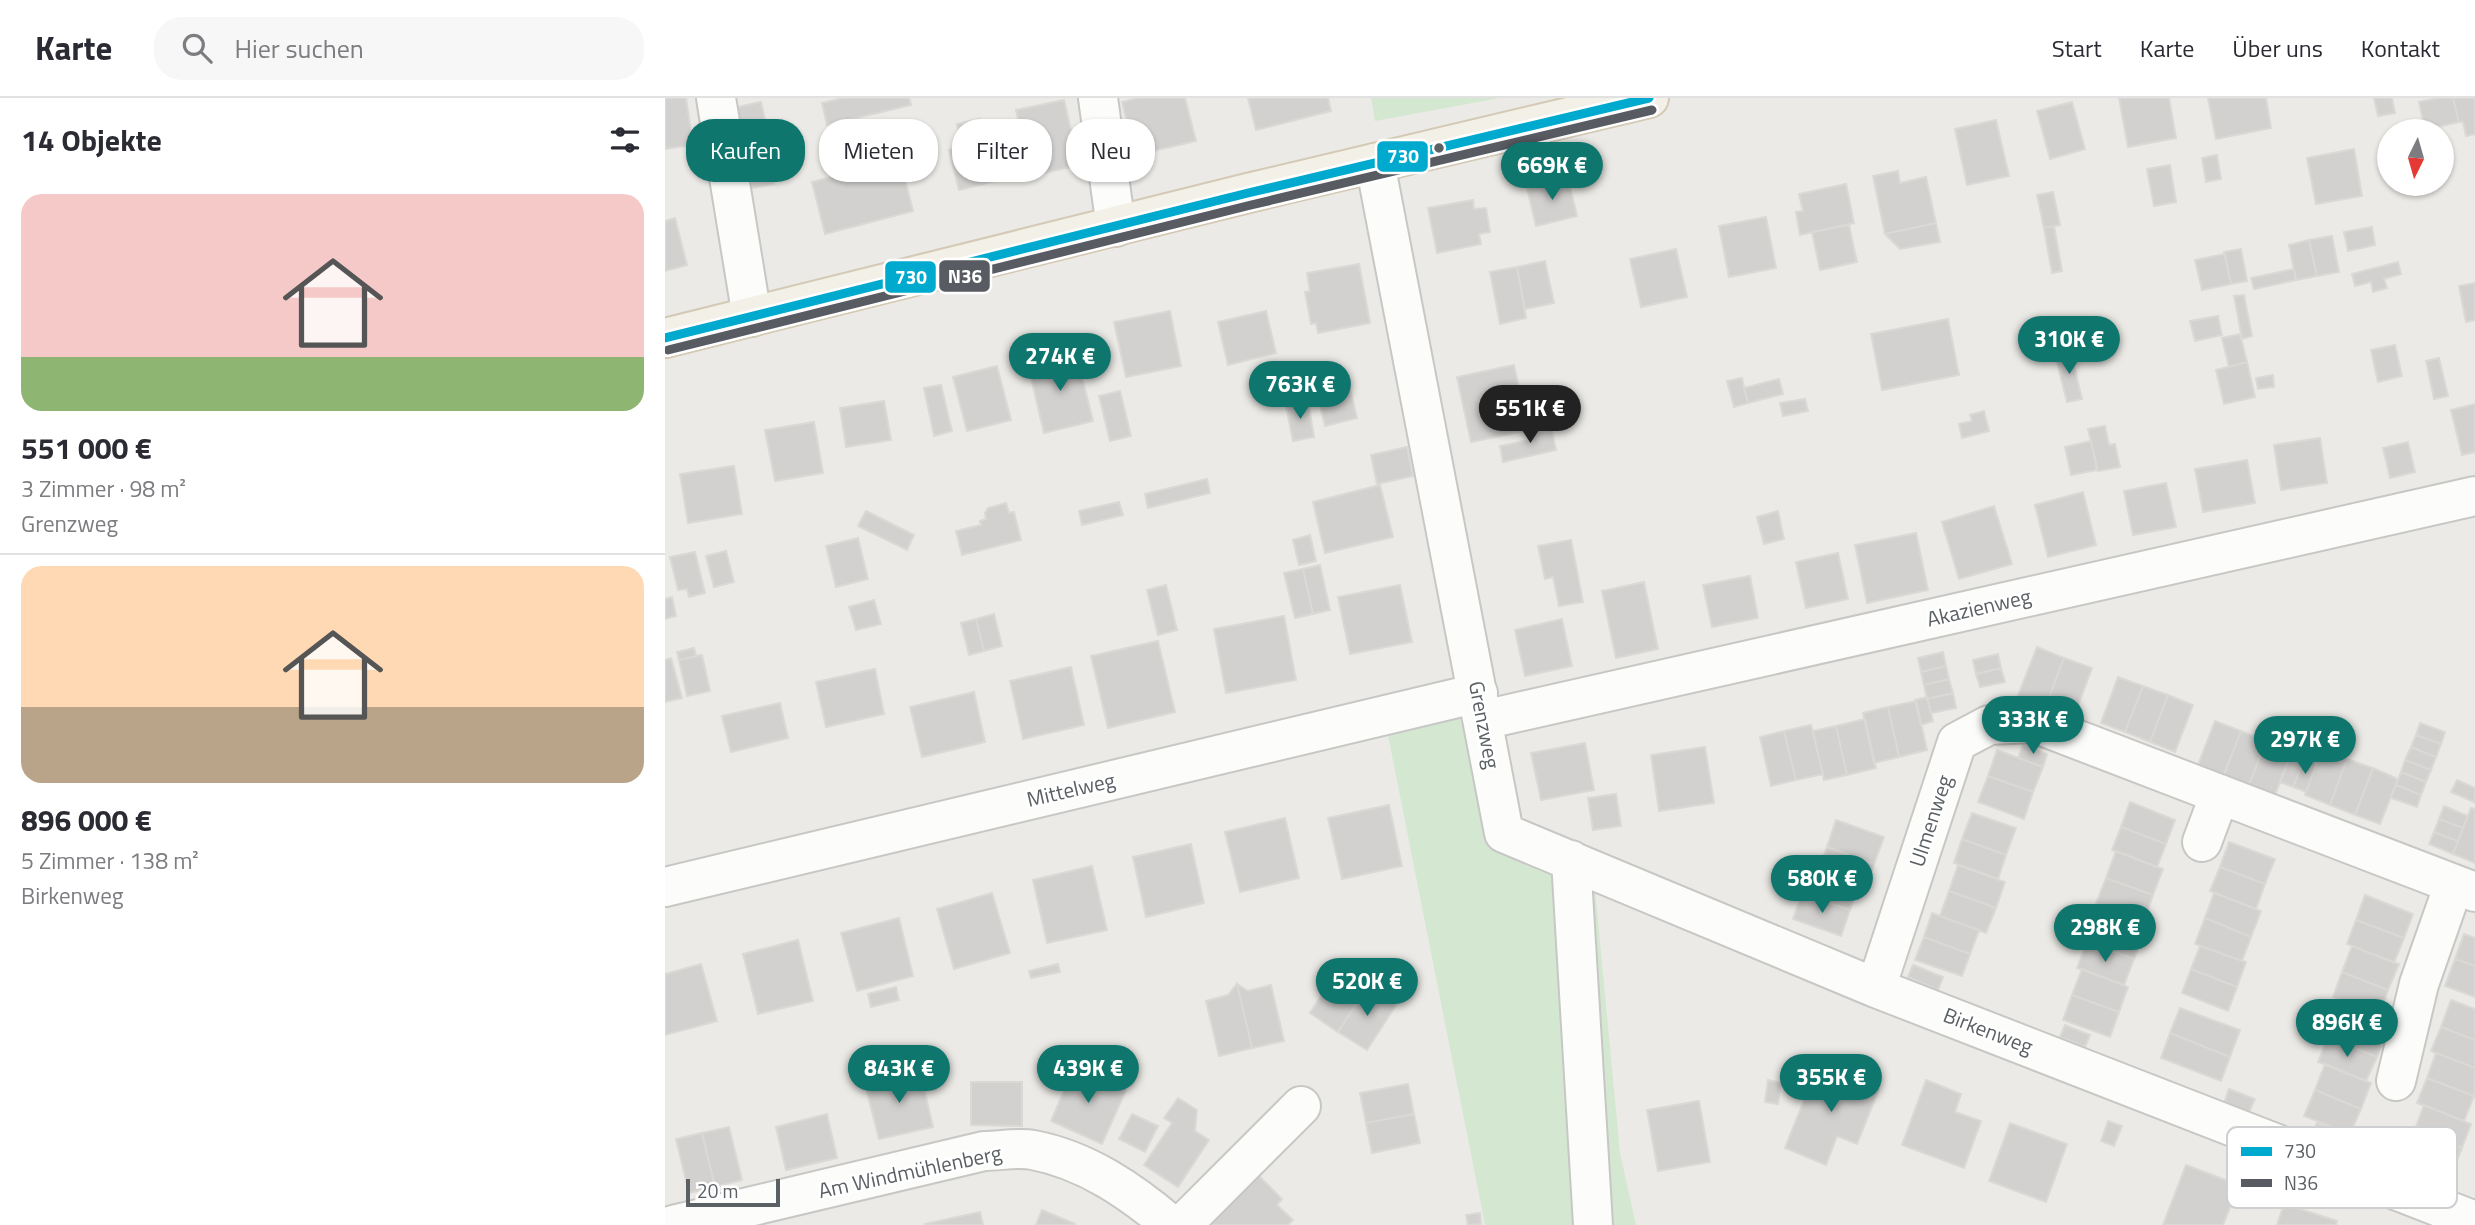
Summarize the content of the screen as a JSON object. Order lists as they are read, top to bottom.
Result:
{
  "streets": {
    "street": [
      "Akazienweg",
      "Grenzweg",
      "Mittelweg",
      "Ulmenweg",
      "Birkenweg",
      "Am Windmühlenberg"
    ]
  },
  "crossings": [
    ["Akazienweg", "Grenzweg"],
    ["Akazienweg", "Mittelweg"],
    ["Grenzweg", "Mittelweg"],
    ["Grenzweg", "Birkenweg"],
    ["Ulmenweg", "Birkenweg"]
  ],
  "lines": ["transit line 730", "transit line N36"],
  "legend": ["730", "N36"],
  "scale_bar": "20 m",
  "north": "bottom",
  "page": {
    "header": "Karte",
    "search": "Hier suchen",
    "nav": [
      "Start",
      "Karte",
      "Über uns",
      "Kontakt"
    ],
    "heading": "14 Objekte",
    "chip": [
      "Kaufen",
      "Mieten",
      "Filter",
      "Neu"
    ],
    "price": [
      "669K €",
      "310K €",
      "274K €",
      "763K €",
      "551K €",
      "333K €",
      "297K €",
      "580K €",
      "298K €",
      "520K €",
      "896K €",
      "843K €",
      "439K €",
      "355K €"
    ],
    "list": [
      {
        "name": "551 000 €",
        "note": "3 Zimmer · 98 m² · Grenzweg"
      },
      {
        "name": "896 000 €",
        "note": "5 Zimmer · 138 m² · Birkenweg"
      }
    ],
    "scale": "20 m"
  }
}
